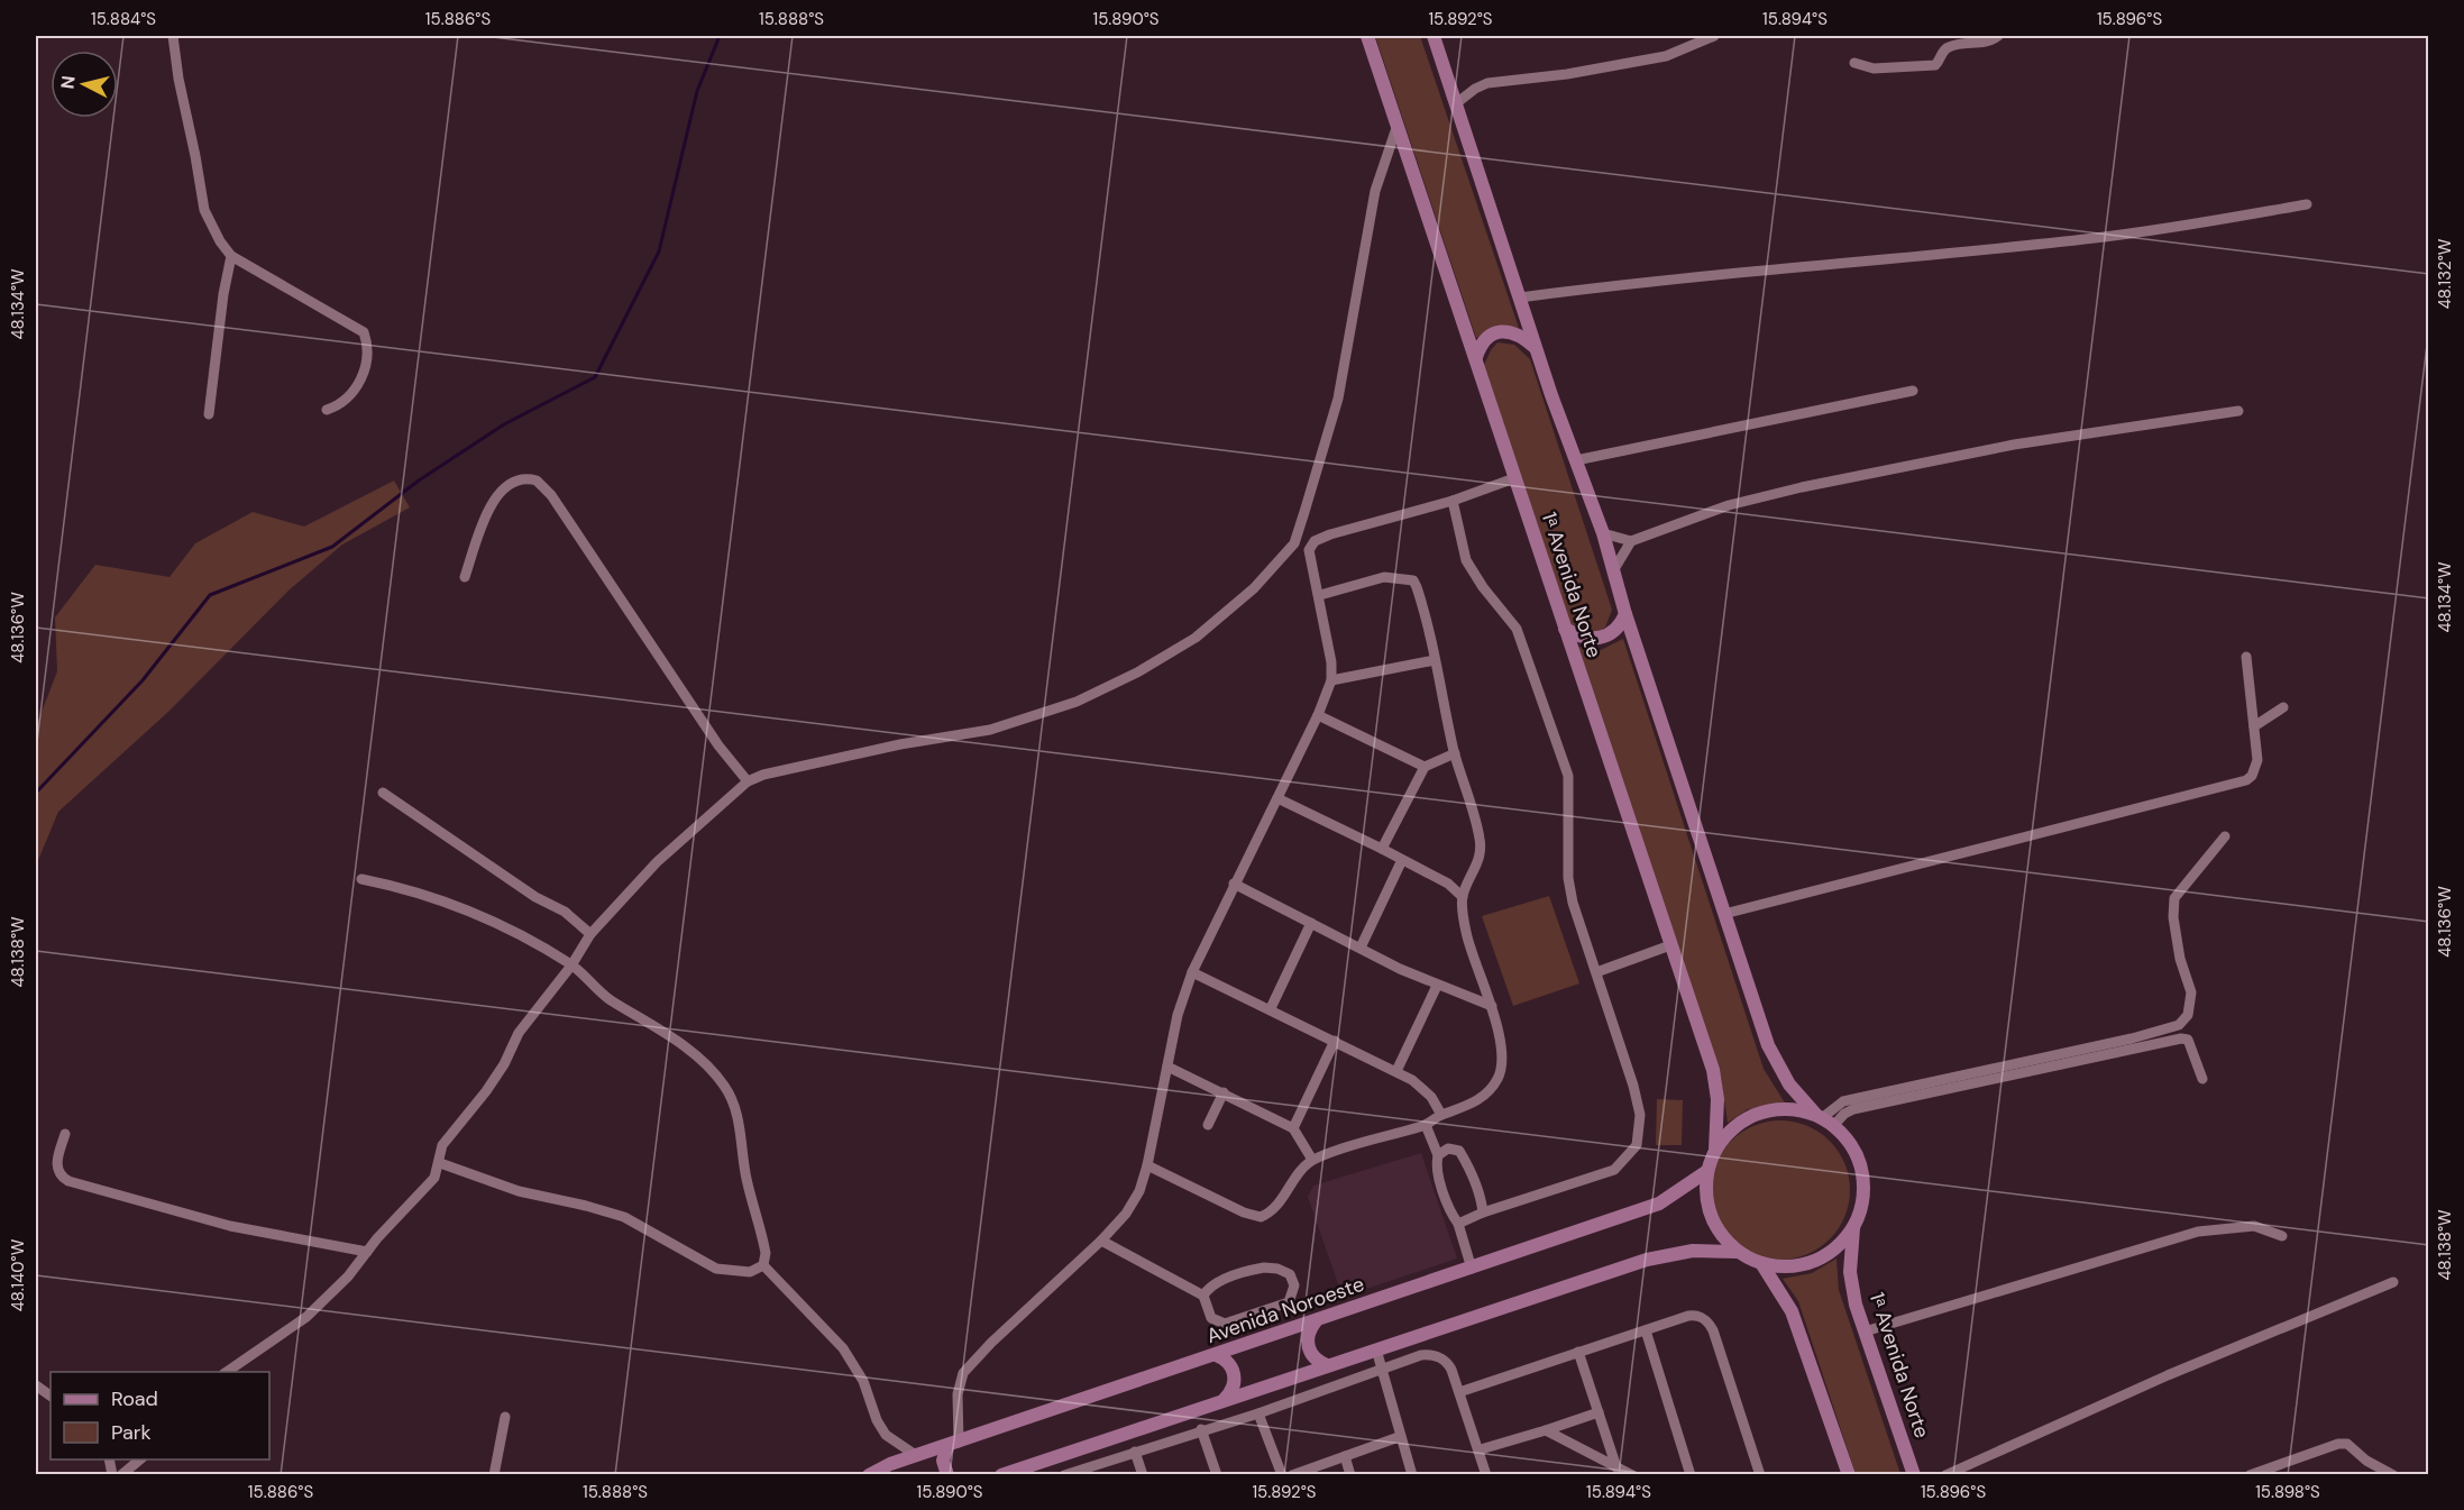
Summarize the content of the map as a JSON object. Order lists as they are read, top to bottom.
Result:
{
  "streets": {
    "main road": ["1ᵃ Avenida Norte", "Avenida Noroeste"]
  },
  "crossings": [
    ["1ᵃ Avenida Norte", "Avenida Noroeste"]
  ],
  "legend": ["Road", "Park"],
  "north": "left",
  "coordinates": [
    "15.884°S",
    "15.886°S",
    "15.888°S",
    "15.890°S",
    "15.892°S",
    "15.894°S",
    "15.896°S",
    "48.132°W",
    "48.134°W",
    "48.136°W",
    "48.138°W",
    "48.140°W",
    "15.898°S"
  ]
}
